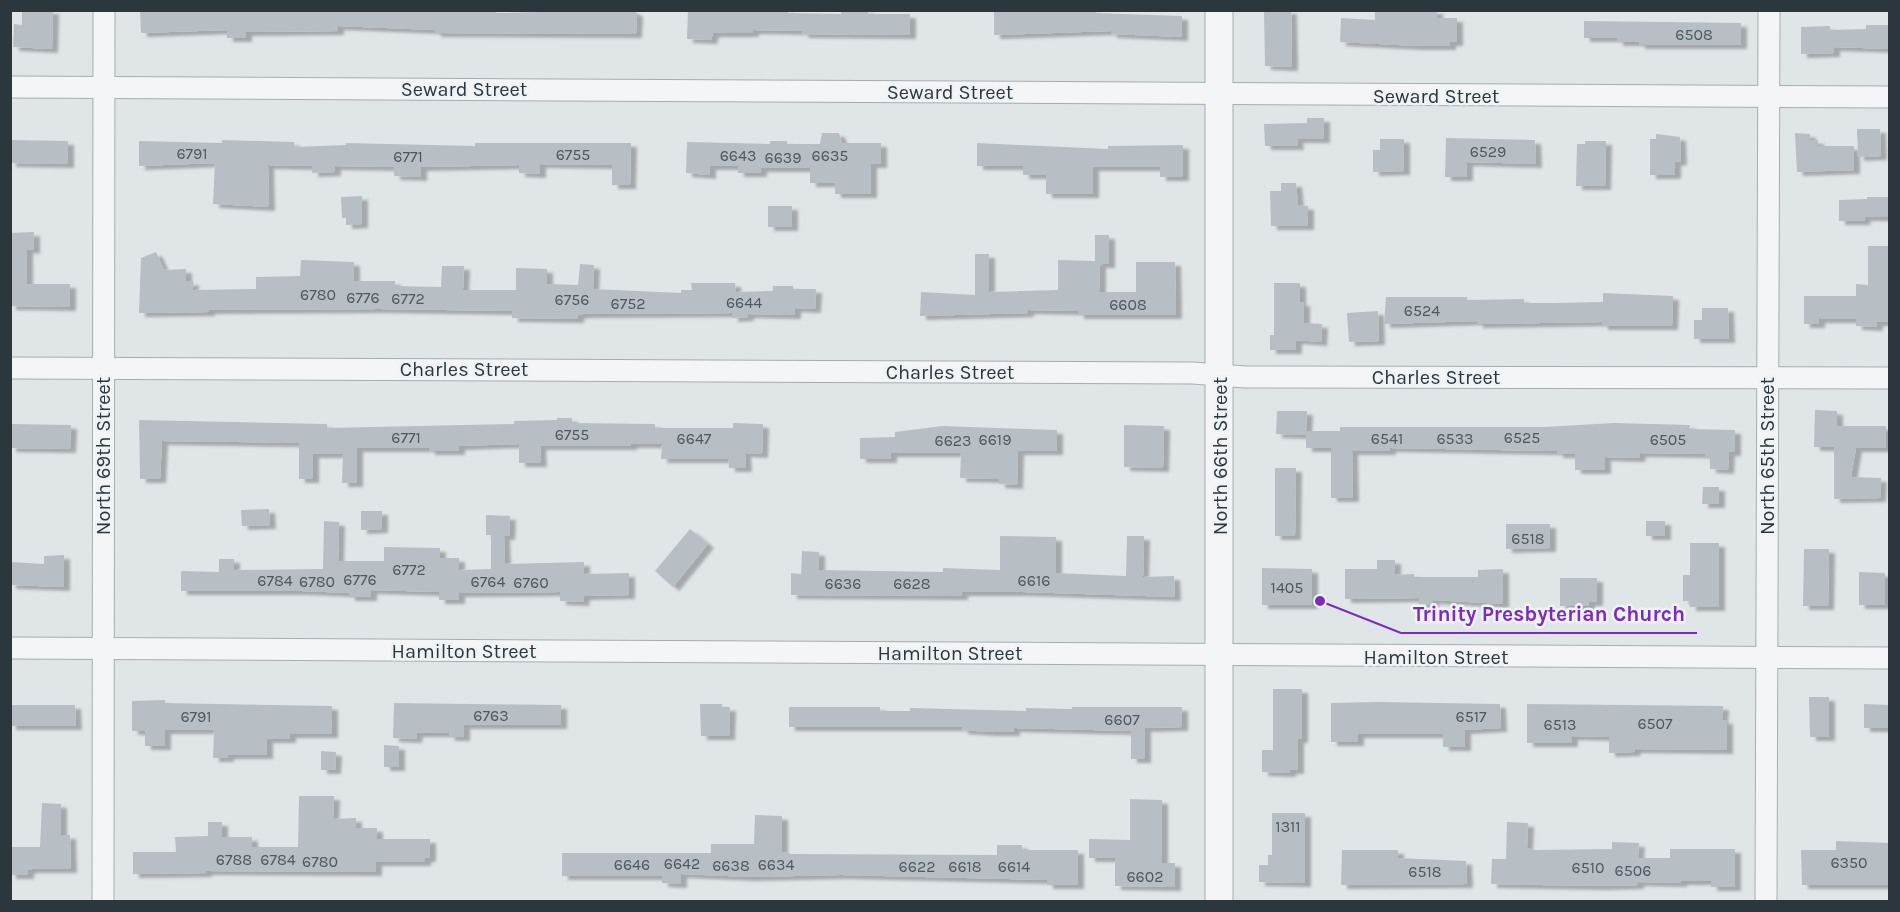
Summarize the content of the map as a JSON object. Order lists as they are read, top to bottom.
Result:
{
  "streets": {
    "street": [
      "Seward Street",
      "Charles Street",
      "North 69th Street",
      "North 66th Street",
      "North 65th Street",
      "Hamilton Street"
    ]
  },
  "crossings": [
    ["Seward Street", "North 69th Street"],
    ["Seward Street", "North 66th Street"],
    ["Seward Street", "North 65th Street"],
    ["Charles Street", "North 69th Street"],
    ["Charles Street", "North 66th Street"],
    ["Charles Street", "North 65th Street"],
    ["North 69th Street", "Hamilton Street"],
    ["North 66th Street", "Hamilton Street"],
    ["North 65th Street", "Hamilton Street"]
  ],
  "places": ["Trinity Presbyterian Church"],
  "house_numbers": [
    "6508",
    "6529",
    "6791",
    "6755",
    "6643",
    "6635",
    "6771",
    "6639",
    "6780",
    "6776",
    "6772",
    "6756",
    "6644",
    "6752",
    "6608",
    "6524",
    "6755",
    "6771",
    "6525",
    "6647",
    "6541",
    "6533",
    "6619",
    "6505",
    "6623",
    "6518",
    "6772",
    "6776",
    "6784",
    "6616",
    "6780",
    "6764",
    "6760",
    "6636",
    "6628",
    "1405",
    "6763",
    "6791",
    "6517",
    "6607",
    "6507",
    "6513",
    "1311",
    "6788",
    "6784",
    "6780",
    "6350",
    "6642",
    "6646",
    "6634",
    "6638",
    "6622",
    "6618",
    "6614",
    "6510",
    "6506",
    "6518",
    "6602"
  ]
}
